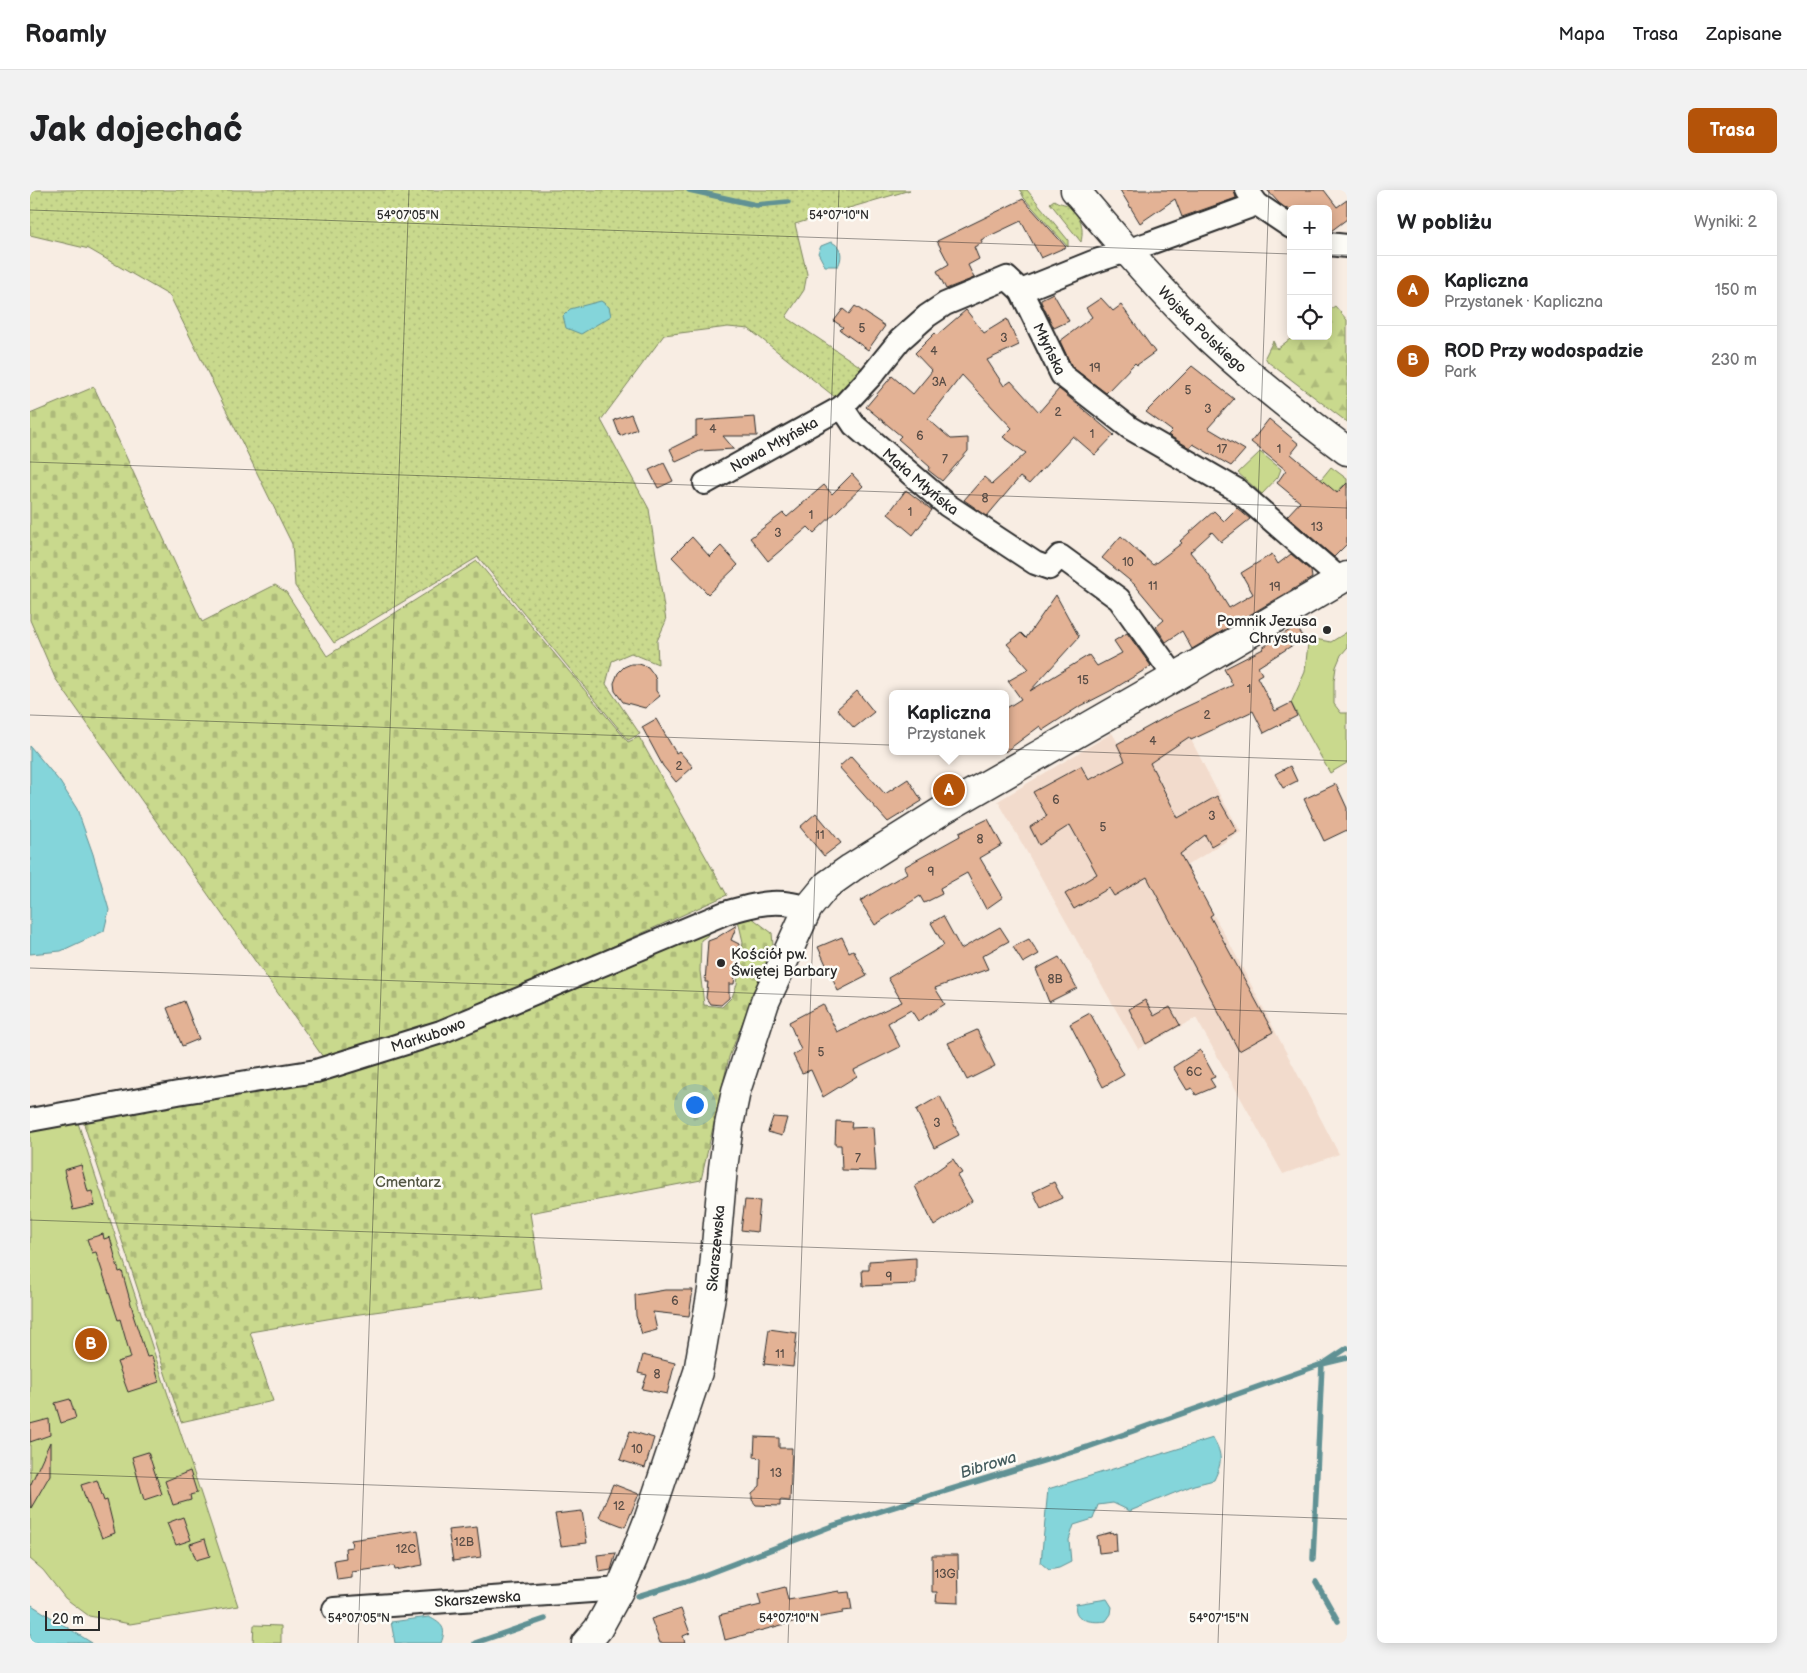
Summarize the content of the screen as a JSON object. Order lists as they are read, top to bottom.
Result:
{
  "streets": {
    "street": [
      "Wojska Polskiego",
      "Młyńska",
      "Nowa Młyńska",
      "Mała Młyńska",
      "Markubowo",
      "Skarszewska"
    ]
  },
  "crossings": [
    ["Młyńska", "Skarszewska"],
    ["Nowa Młyńska", "Mała Młyńska"],
    ["Mała Młyńska", "Skarszewska"],
    ["Markubowo", "Skarszewska"]
  ],
  "water": ["Bibrowa"],
  "parks": ["Cmentarz"],
  "places": ["Pomnik Jezusa Chrystusa", "Kościół pw. Świętej Barbary"],
  "house_numbers": [
    "5",
    "3",
    "4",
    "19",
    "3A",
    "5",
    "3",
    "2",
    "4",
    "1",
    "6",
    "17",
    "1",
    "7",
    "8",
    "1",
    "1",
    "13",
    "3",
    "10",
    "11",
    "19",
    "15",
    "1",
    "2",
    "4",
    "2",
    "6",
    "3",
    "5",
    "11",
    "8",
    "9",
    "8B",
    "5",
    "6C",
    "3",
    "7",
    "9",
    "6",
    "11",
    "8",
    "10",
    "13",
    "12",
    "12B",
    "12C",
    "13G"
  ],
  "scale_bar": "20 m",
  "page": {
    "header": "Roamly",
    "nav": ["Mapa", "Trasa", "Zapisane"],
    "buttons": "Trasa",
    "title": "Jak dojechać",
    "heading": ["W pobliżu", "Wyniki: 2"],
    "map_buttons": ["+", "−"],
    "list": [
      {
        "mark": "A",
        "name": "Kapliczna",
        "note": "Przystanek · Kapliczna",
        "value": "150 m"
      },
      {
        "mark": "B",
        "name": "ROD Przy wodospadzie",
        "note": "Park",
        "value": "230 m"
      }
    ],
    "popup": ["Kapliczna", "Przystanek"],
    "pins": ["A", "B"],
    "scale": "20 m"
  },
  "coordinates": ["54°07'05\"N", "54°07'10\"N", "54°07'15\"N"]
}
